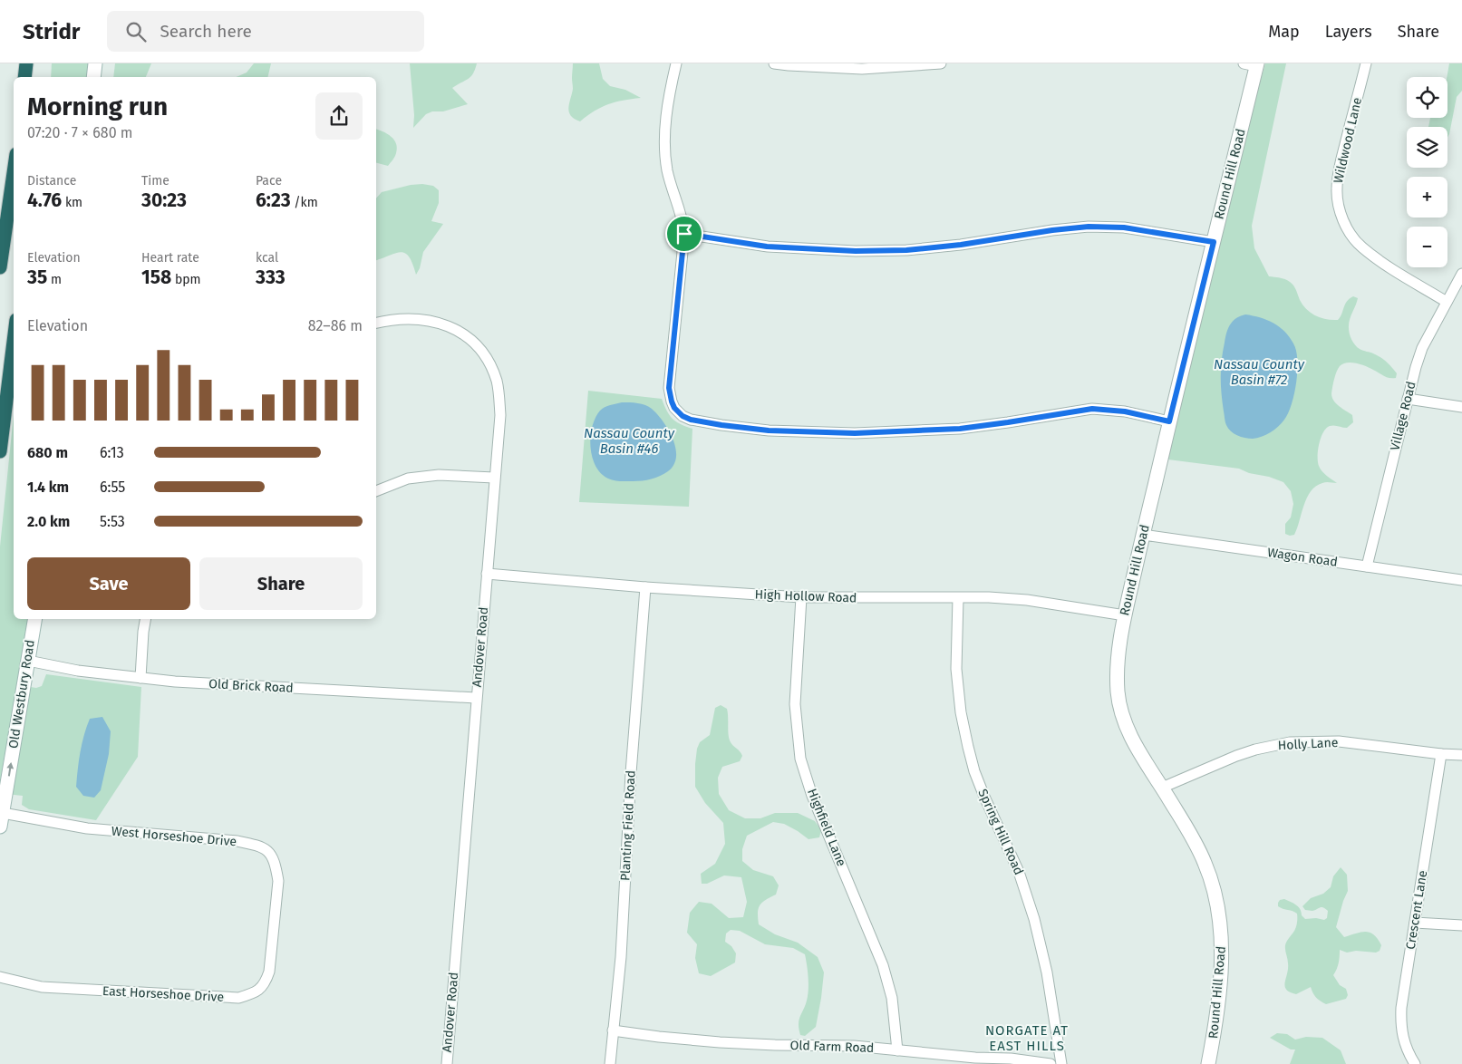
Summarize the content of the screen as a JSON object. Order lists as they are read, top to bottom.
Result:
{
  "streets": {
    "street": [
      "Wildwood Lane",
      "Round Hill Road",
      "Village Road",
      "Wagon Road",
      "High Hollow Road",
      "Andover Road",
      "Old Brick Road",
      "Old Westbury Road",
      "Holly Lane",
      "Planting Field Road",
      "Highfield Lane",
      "Spring Hill Road",
      "West Horseshoe Drive",
      "Crescent Lane",
      "East Horseshoe Drive",
      "Old Farm Road"
    ]
  },
  "crossings": [
    ["Wildwood Lane", "Village Road"],
    ["Round Hill Road", "Wagon Road"],
    ["Round Hill Road", "High Hollow Road"],
    ["Round Hill Road", "Holly Lane"],
    ["Village Road", "Wagon Road"],
    ["High Hollow Road", "Andover Road"],
    ["High Hollow Road", "Planting Field Road"],
    ["High Hollow Road", "Highfield Lane"],
    ["High Hollow Road", "Spring Hill Road"],
    ["Andover Road", "Old Brick Road"],
    ["Old Brick Road", "Old Westbury Road"],
    ["Old Westbury Road", "West Horseshoe Drive"],
    ["Holly Lane", "Crescent Lane"],
    ["Planting Field Road", "Old Farm Road"],
    ["Highfield Lane", "Old Farm Road"],
    ["West Horseshoe Drive", "East Horseshoe Drive"]
  ],
  "one_way": ["Old Westbury Road"],
  "districts": ["NORGATE AT EAST HILLS"],
  "water": ["Nassau County Basin #72", "Nassau County Basin #46"],
  "page": {
    "header": "Stridr",
    "search": "Search here",
    "nav": ["Map", "Layers", "Share"],
    "map_buttons": ["+", "−"],
    "heading": ["Morning run", "07:20 · 7 × 680 m"],
    "stats": [
      ["Distance", "4.76 km"],
      ["Time", "30:23"],
      ["Pace", "6:23 /km"],
      ["Elevation", "35 m"],
      ["Heart rate", "158 bpm"],
      ["kcal", "333"]
    ],
    "chart": ["Elevation", "82–86 m"],
    "list": [
      {
        "name": "680 m",
        "note": "6:13"
      },
      {
        "name": "1.4 km",
        "note": "6:55"
      },
      {
        "name": "2.0 km",
        "note": "5:53"
      }
    ],
    "buttons": ["Save", "Share"]
  }
}
